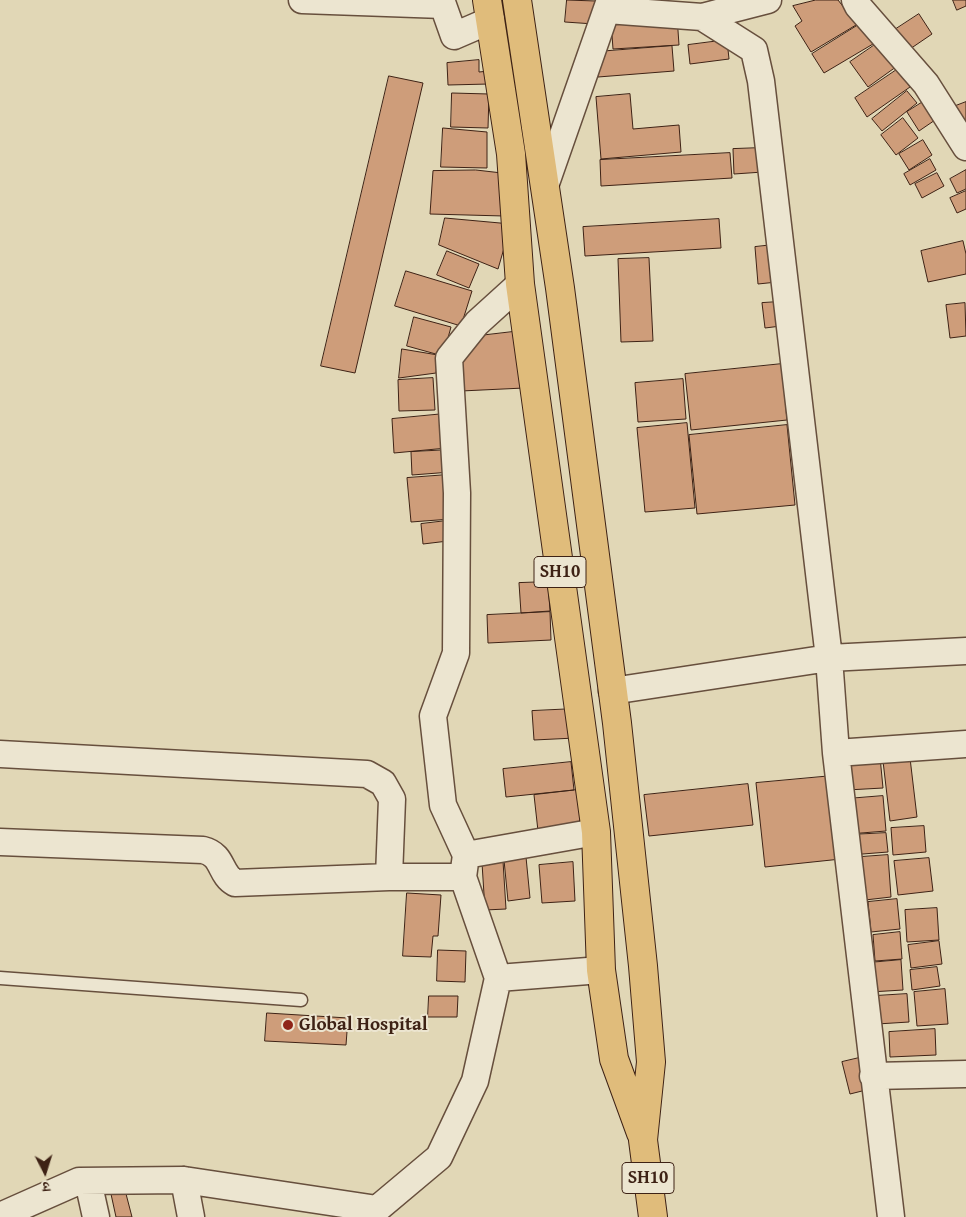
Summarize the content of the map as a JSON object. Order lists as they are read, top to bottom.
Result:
{
  "streets": {
    "main road": ["SH10"]
  },
  "places": ["Global Hospital"],
  "north": "bottom"
}
